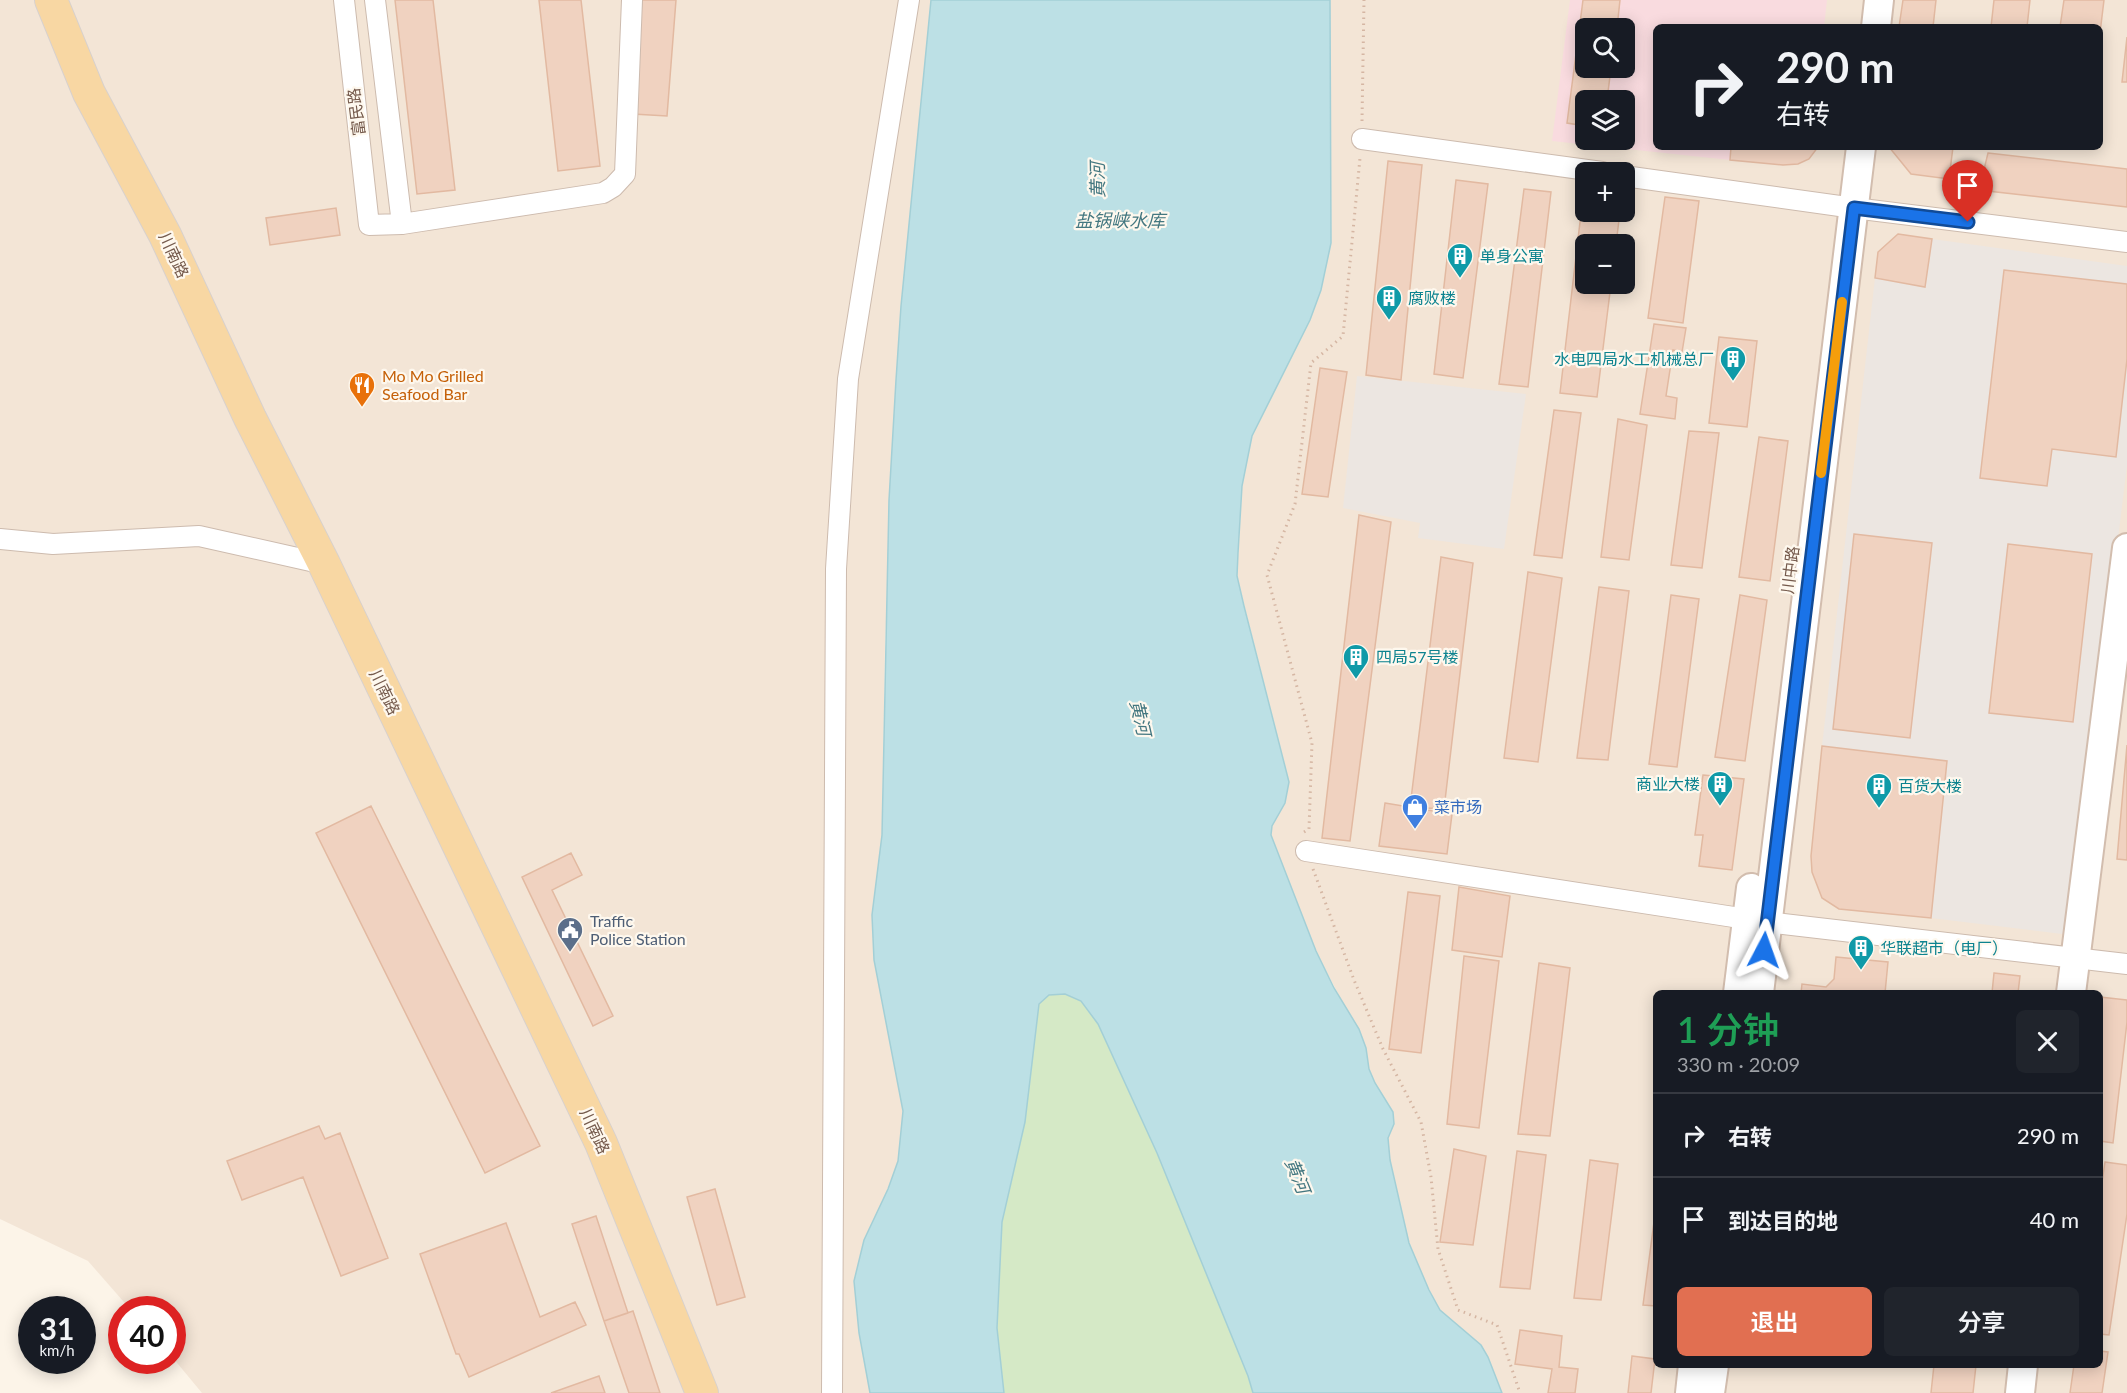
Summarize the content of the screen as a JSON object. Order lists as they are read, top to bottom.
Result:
{
  "streets": {
    "main road": ["川南路"],
    "street": ["富民路", "川中路"]
  },
  "water": ["黄河", "盐锅峡水库"],
  "places": {
    "building": [
      "单身公寓",
      "腐败楼",
      "水电四局水工机械总厂",
      "四局57号楼",
      "商业大楼",
      "百货大楼",
      "华联超市（电厂）"
    ],
    "restaurant": ["Mo Mo Grilled Seafood Bar"],
    "shop": ["菜市场"],
    "public building": ["Traffic Police Station"]
  },
  "page": {
    "map_buttons": ["+", "−"],
    "turn": ["290 m", "右转"],
    "heading": ["1 分钟", "330 m · 20:09"],
    "list": [
      {
        "name": "右转",
        "value": "290 m"
      },
      {
        "name": "到达目的地",
        "value": "40 m"
      }
    ],
    "buttons": ["退出", "分享"],
    "speed": "31 km/h",
    "limit": "40"
  }
}
